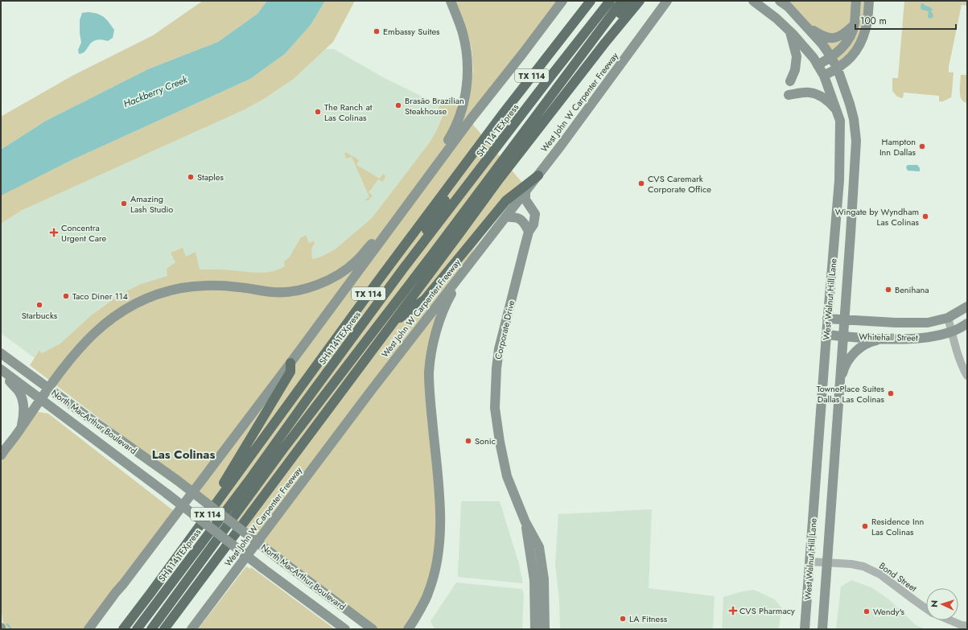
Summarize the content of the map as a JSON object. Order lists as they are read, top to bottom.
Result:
{
  "streets": {
    "highway": ["TX 114", "West John W Carpenter Freeway", "SH 114 TEXpress"],
    "main road": [
      "West Walnut Hill Lane",
      "Corporate Drive",
      "Whitehall Street",
      "North MacArthur Boulevard"
    ],
    "street": ["Bond Street"]
  },
  "crossings": [
    ["West John W Carpenter Freeway", "Corporate Drive"],
    ["West Walnut Hill Lane", "Whitehall Street"],
    ["West Walnut Hill Lane", "Bond Street"]
  ],
  "districts": ["Las Colinas"],
  "water": ["Hackberry Creek"],
  "places": {
    "other": [
      "Embassy Suites",
      "Brasão Brazilian Steakhouse",
      "The Ranch at Las Colinas",
      "Hampton Inn Dallas",
      "Staples",
      "CVS Caremark Corporate Office",
      "Amazing Lash Studio",
      "Wingate by Wyndham Las Colinas",
      "Benihana",
      "Taco Diner 114",
      "Starbucks",
      "TownePlace Suites Dallas Las Colinas",
      "Sonic",
      "Residence Inn Las Colinas",
      "Wendy's",
      "LA Fitness"
    ],
    "health": ["Concentra Urgent Care", "CVS Pharmacy"]
  },
  "scale_bar": "100 m",
  "north": "left"
}
